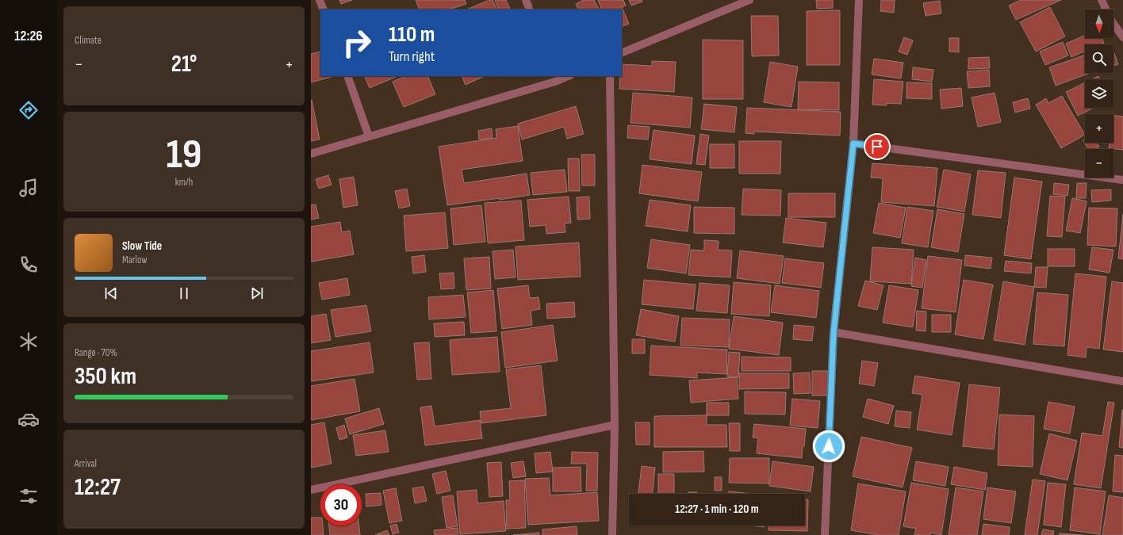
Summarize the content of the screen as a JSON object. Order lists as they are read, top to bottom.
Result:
{
  "north": "bottom",
  "page": {
    "tabs": "12:26",
    "tile": [
      "Climate",
      ["19", "km/h"],
      ["Range · 70%", "350 km"],
      ["Arrival", "12:27"]
    ],
    "map_buttons": ["+", "−"],
    "turn": ["110 m", "Turn right"],
    "heat": ["−", "21°", "+"],
    "song": ["Slow Tide", "Marlow"],
    "limit": "30",
    "trip": "12:27 · 1 min · 120 m"
  }
}
